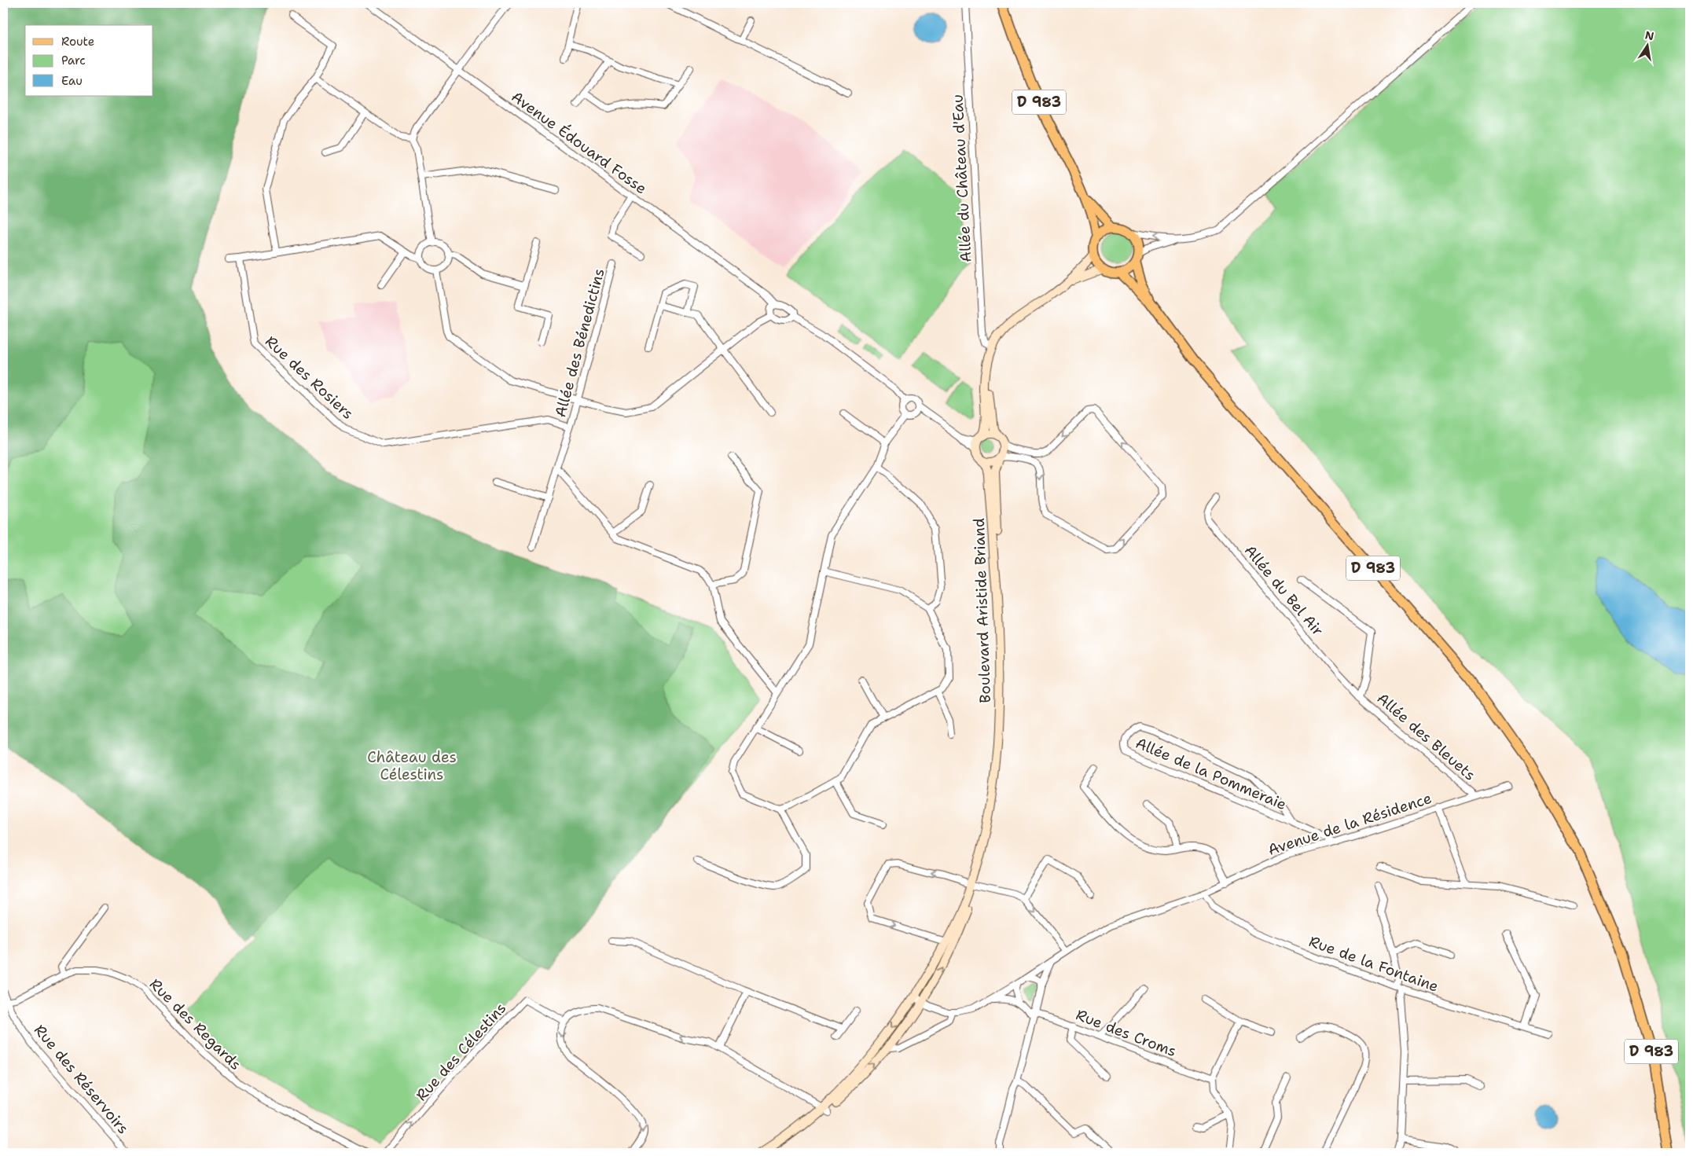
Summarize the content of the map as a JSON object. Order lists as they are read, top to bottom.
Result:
{
  "streets": {
    "main road": ["D 983", "Boulevard Aristide Briand"],
    "street": [
      "Avenue Édouard Fosse",
      "Allée du Château d'Eau",
      "Allée des Bénedictins",
      "Rue des Rosiers",
      "Allée du Bel Air",
      "Allée des Bleuets",
      "Allée de la Pommeraie",
      "Avenue de la Résidence",
      "Rue de la Fontaine",
      "Rue des Regards",
      "Rue des Croms",
      "Rue des Célestins",
      "Rue des Réservoirs"
    ]
  },
  "crossings": [
    ["Allée des Bénedictins", "Rue des Rosiers"],
    ["Allée du Bel Air", "Allée des Bleuets"],
    ["Allée des Bleuets", "Avenue de la Résidence"],
    ["Allée de la Pommeraie", "Avenue de la Résidence"],
    ["Avenue de la Résidence", "Rue de la Fontaine"],
    ["Rue des Regards", "Rue des Réservoirs"]
  ],
  "one_way": ["Rue des Célestins"],
  "parks": ["Château des Célestins"],
  "legend": ["Route", "Parc", "Eau"],
  "north": "top"
}
